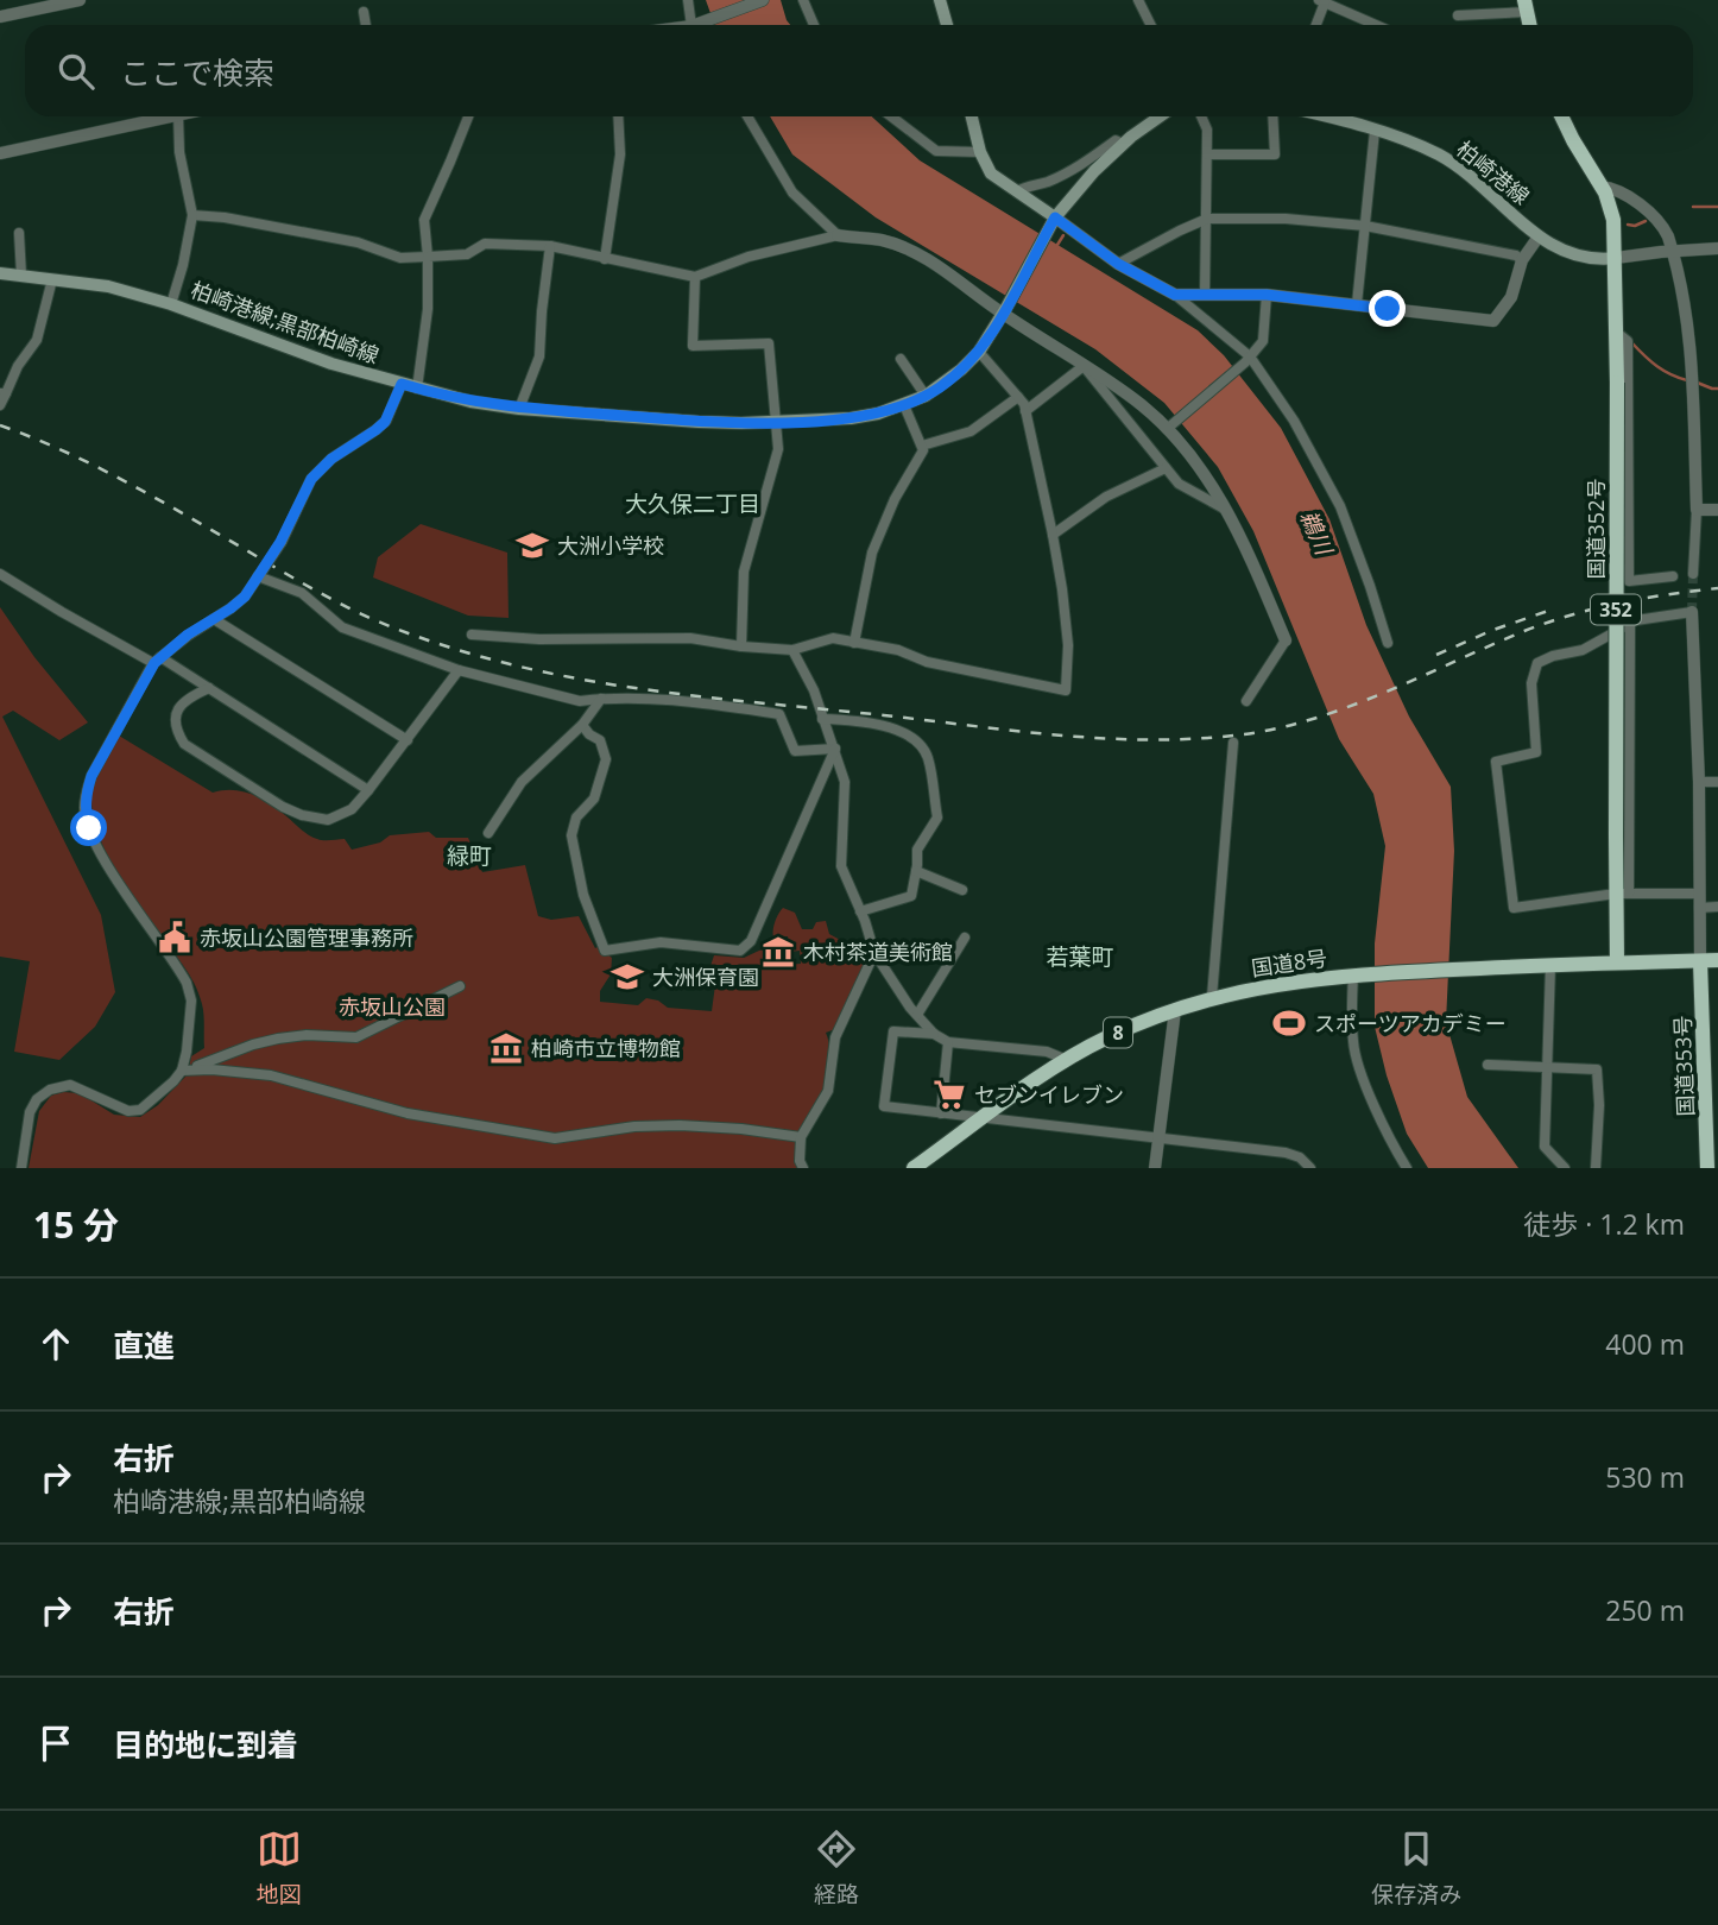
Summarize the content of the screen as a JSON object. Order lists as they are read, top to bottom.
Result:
{
  "streets": {
    "highway": [
      "国道352号",
      "352",
      "国道8号",
      "8",
      "国道353号"
    ],
    "main road": ["柏崎港線", "柏崎港線;黒部柏崎線"]
  },
  "crossings": [
    ["柏崎港線", "国道352号"],
    ["国道352号", "国道8号"],
    ["国道8号", "国道353号"]
  ],
  "districts": ["大久保二丁目", "緑町", "若葉町"],
  "water": ["鵜川"],
  "parks": ["赤坂山公園"],
  "places": {
    "school or university": ["大洲小学校", "大洲保育園"],
    "public building": ["赤坂山公園管理事務所"],
    "museum": ["木村茶道美術館", "柏崎市立博物館"],
    "sports": ["スポーツアカデミー"],
    "supermarket": ["セブンイレブン"]
  },
  "page": {
    "search": "ここで検索",
    "heading": ["15 分", "徒歩 · 1.2 km"],
    "list": [
      ["直進", "400 m"],
      ["右折", "柏崎港線;黒部柏崎線", "530 m"],
      ["右折", "250 m"],
      "目的地に到着"
    ],
    "nav": ["地図", "経路", "保存済み"]
  }
}
